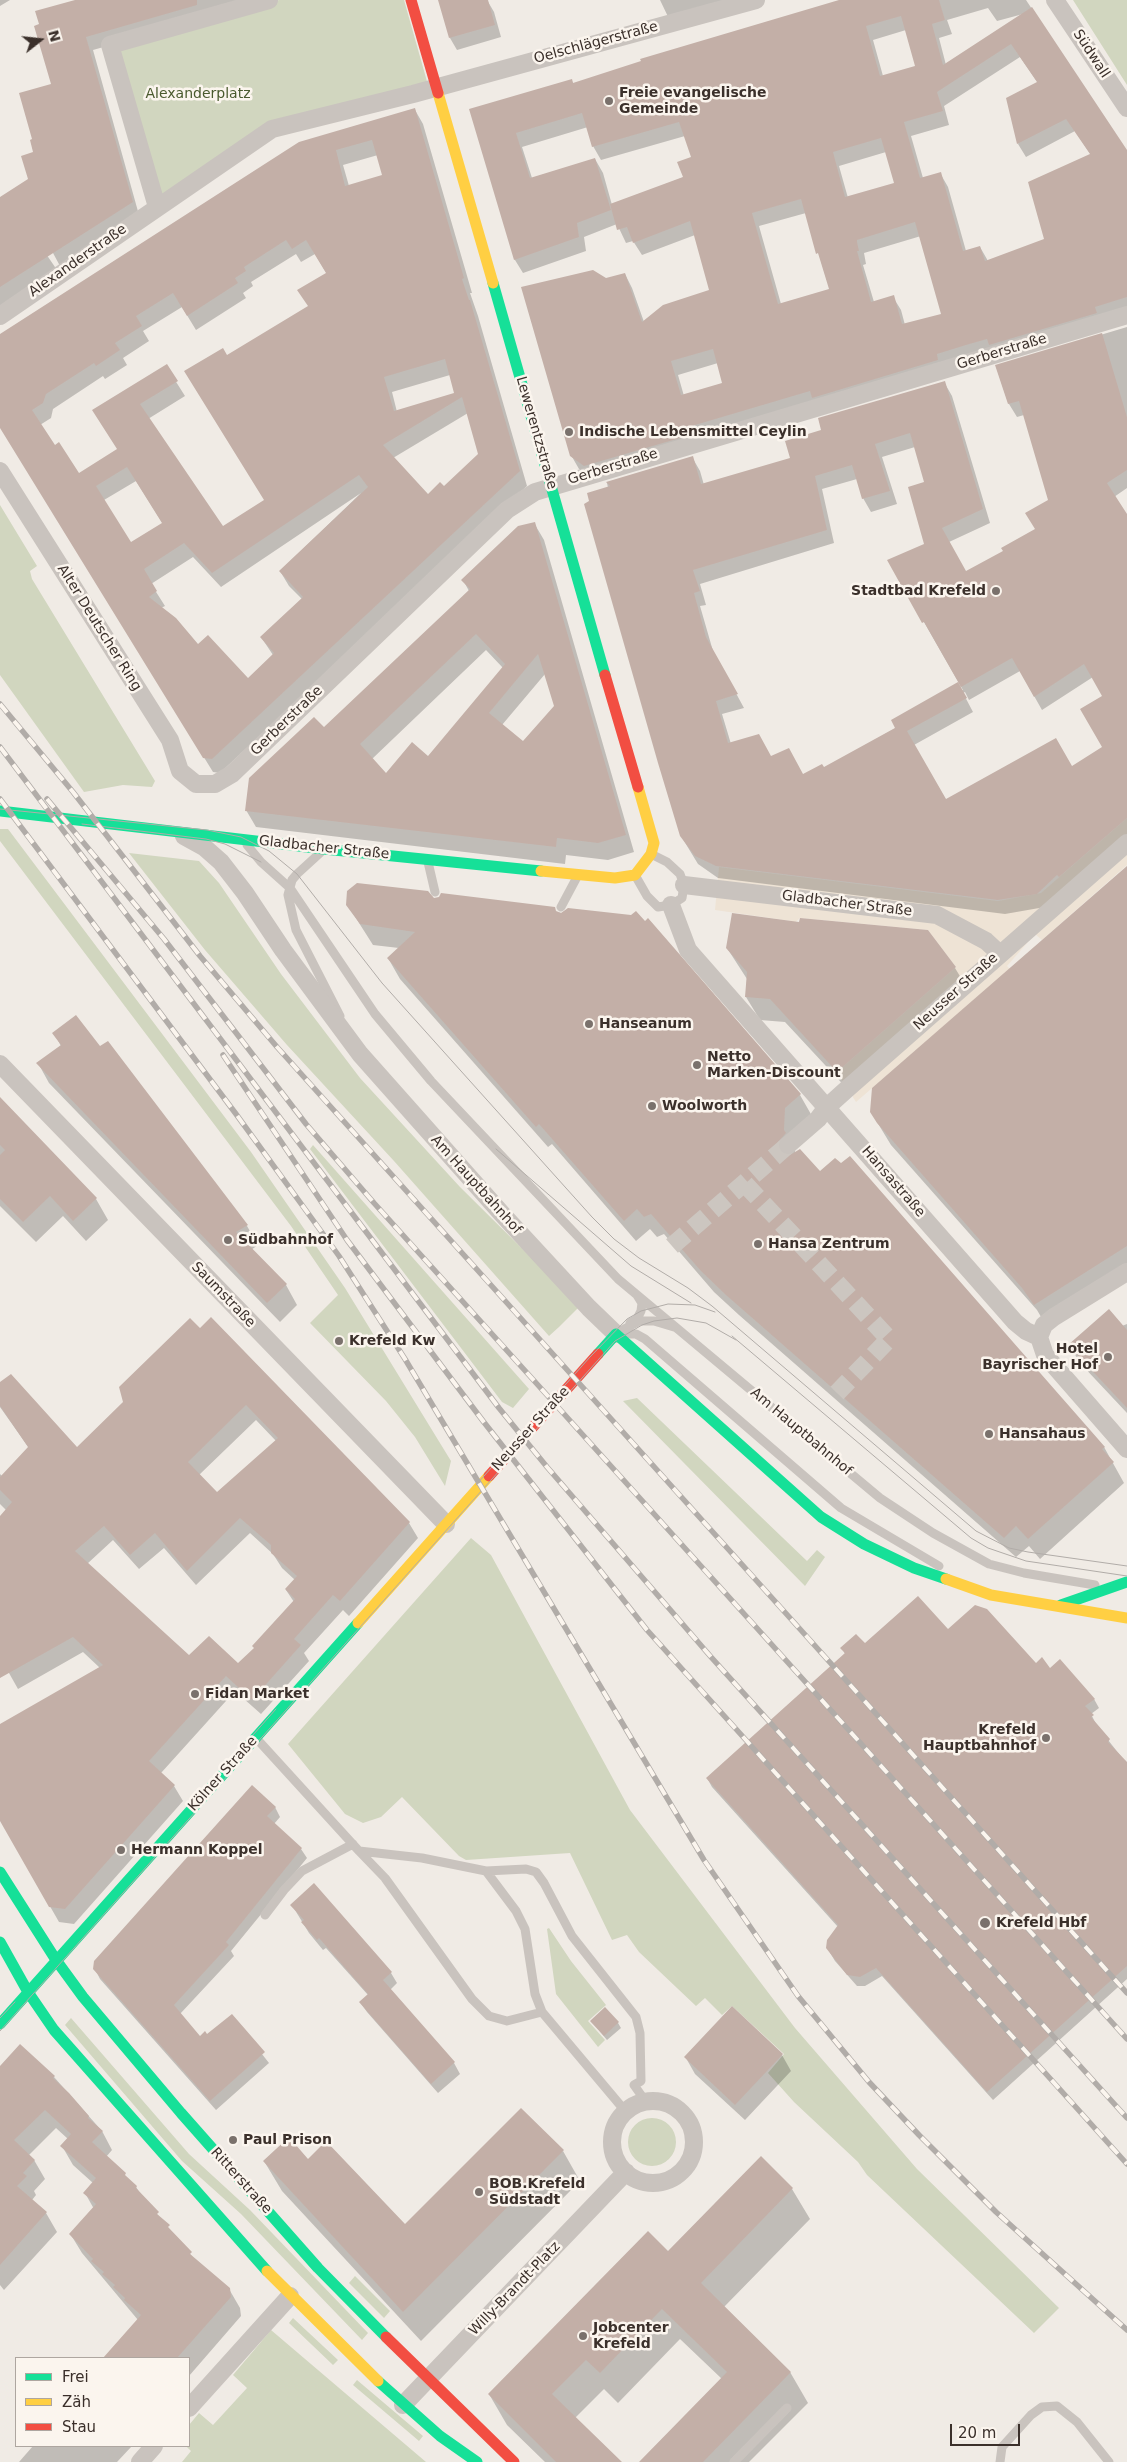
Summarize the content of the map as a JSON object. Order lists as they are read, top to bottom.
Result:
{
  "streets": {
    "street": [
      "Oelschlägerstraße",
      "Südwall",
      "Alexanderstraße",
      "Gerberstraße",
      "Lewerentzstraße",
      "Alter Deutscher Ring",
      "Gladbacher Straße",
      "Neusser Straße",
      "Hansastraße",
      "Am Hauptbahnhof",
      "Saumstraße",
      "Kölner Straße",
      "Ritterstraße",
      "Willy-Brandt-Platz"
    ]
  },
  "crossings": [
    ["Oelschlägerstraße", "Lewerentzstraße"],
    ["Gerberstraße", "Lewerentzstraße"],
    ["Gerberstraße", "Alter Deutscher Ring"],
    ["Lewerentzstraße", "Gladbacher Straße"],
    ["Lewerentzstraße", "Hansastraße"],
    ["Gladbacher Straße", "Neusser Straße"],
    ["Gladbacher Straße", "Hansastraße"],
    ["Gladbacher Straße", "Am Hauptbahnhof"],
    ["Neusser Straße", "Hansastraße"],
    ["Neusser Straße", "Am Hauptbahnhof"],
    ["Neusser Straße", "Saumstraße"],
    ["Neusser Straße", "Kölner Straße"],
    ["Saumstraße", "Kölner Straße"],
    ["Kölner Straße", "Ritterstraße"],
    ["Ritterstraße", "Willy-Brandt-Platz"]
  ],
  "parks": ["Alexanderplatz"],
  "places": [
    "Freie evangelische Gemeinde",
    "Indische Lebensmittel Ceylin",
    "Stadtbad Krefeld",
    "Hanseanum",
    "Netto Marken-Discount",
    "Woolworth",
    "Südbahnhof",
    "Hansa Zentrum",
    "Krefeld Kw",
    "Hotel Bayrischer Hof",
    "Hansahaus",
    "Fidan Market",
    "Krefeld Hauptbahnhof",
    "Hermann Koppel",
    "Krefeld Hbf",
    "Paul Prison",
    "BOB.Krefeld Südstadt",
    "Jobcenter Krefeld"
  ],
  "legend": ["Frei", "Zäh", "Stau"],
  "scale_bar": "20 m",
  "north": "right"
}
